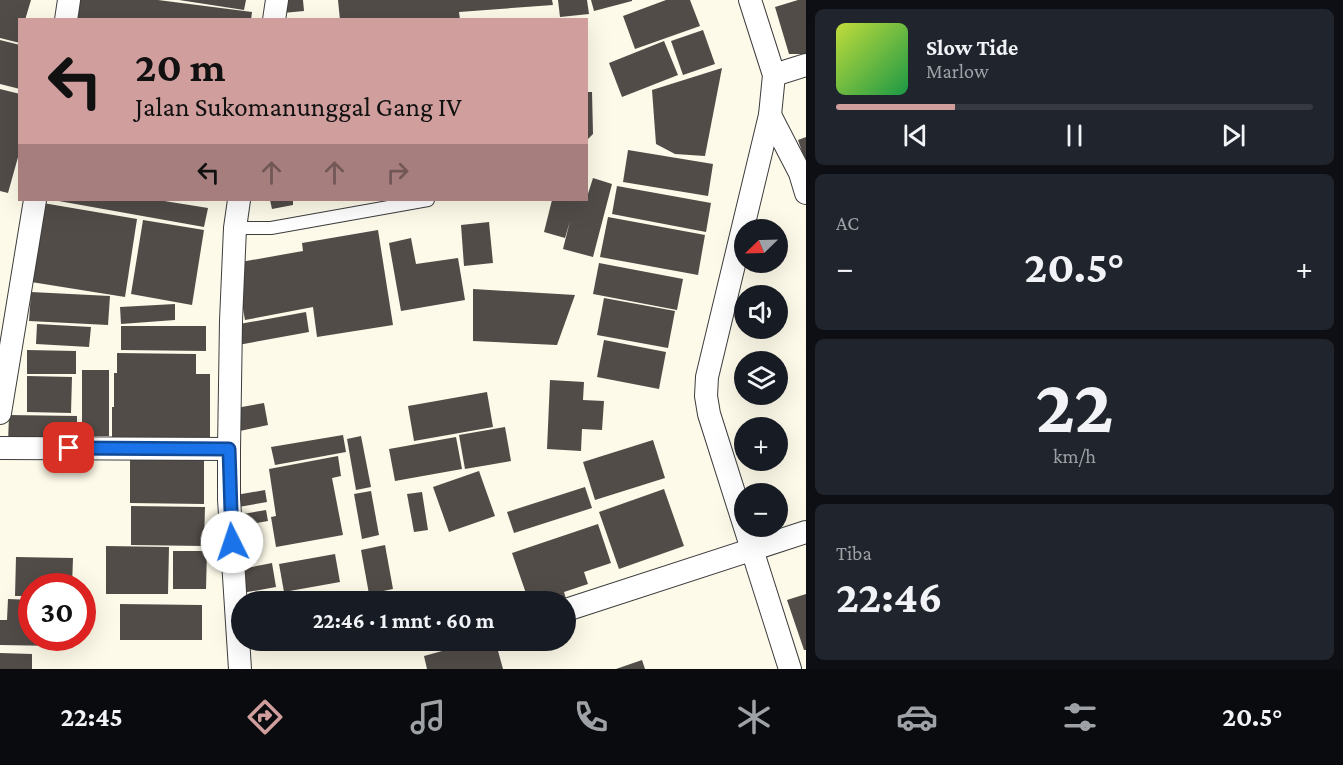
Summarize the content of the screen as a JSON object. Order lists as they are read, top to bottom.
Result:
{
  "north": "bottom left",
  "page": {
    "turn": ["20 m", "Jalan Sukomanunggal Gang IV"],
    "song": ["Slow Tide", "Marlow"],
    "tile": [
      "AC",
      ["22", "km/h"],
      ["Tiba", "22:46"]
    ],
    "map_buttons": ["+", "−"],
    "heat": ["−", "20.5°", "+"],
    "limit": "30",
    "trip": "22:46 · 1 mnt · 60 m",
    "tabs": ["22:45", "20.5°"]
  }
}
